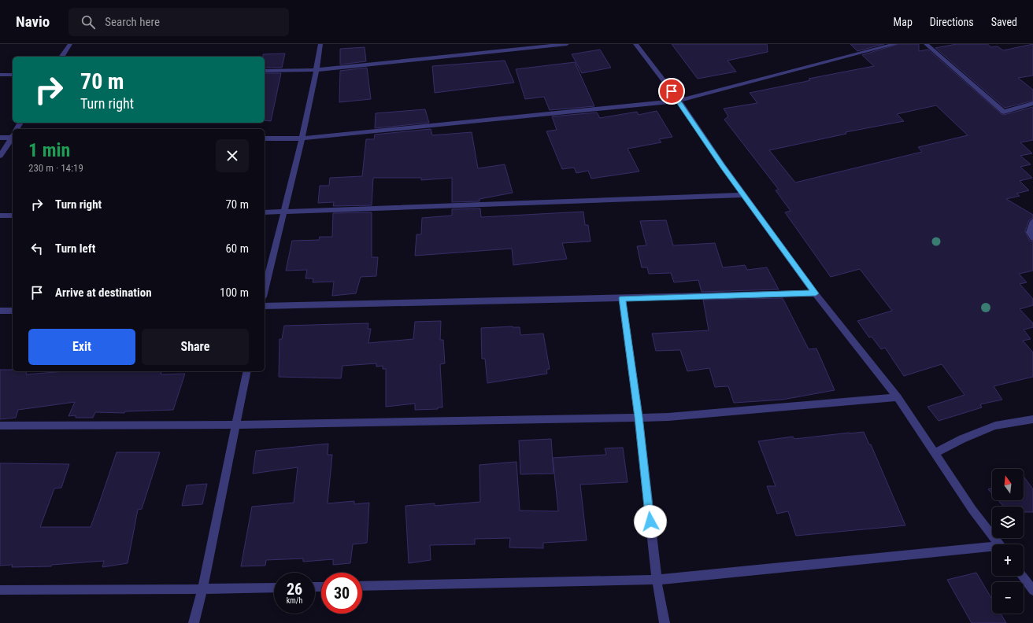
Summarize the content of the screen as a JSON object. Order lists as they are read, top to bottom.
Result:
{
  "north": "top",
  "page": {
    "header": "Navio",
    "search": "Search here",
    "nav": ["Map", "Directions", "Saved"],
    "turn": ["70 m", "Turn right"],
    "heading": ["1 min", "230 m · 14:19"],
    "list": [
      {
        "name": "Turn right",
        "value": "70 m"
      },
      {
        "name": "Turn left",
        "value": "60 m"
      },
      {
        "name": "Arrive at destination",
        "value": "100 m"
      }
    ],
    "buttons": ["Exit", "Share"],
    "map_buttons": ["+", "−"],
    "speed": "26 km/h",
    "limit": "30"
  }
}
